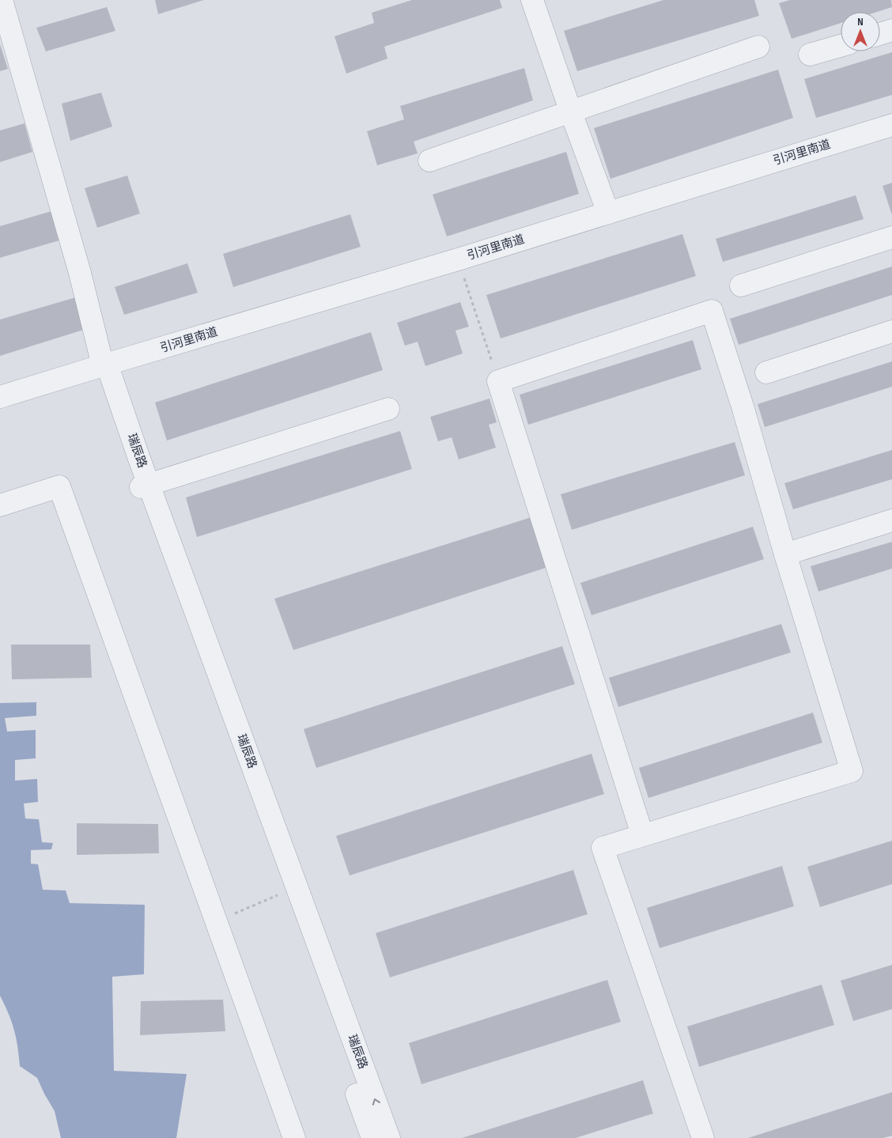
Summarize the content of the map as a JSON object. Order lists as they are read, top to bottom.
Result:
{
  "streets": {
    "street": ["引河里南道", "瑞辰路"]
  },
  "crossings": [
    ["引河里南道", "瑞辰路"]
  ],
  "north": "top"
}
